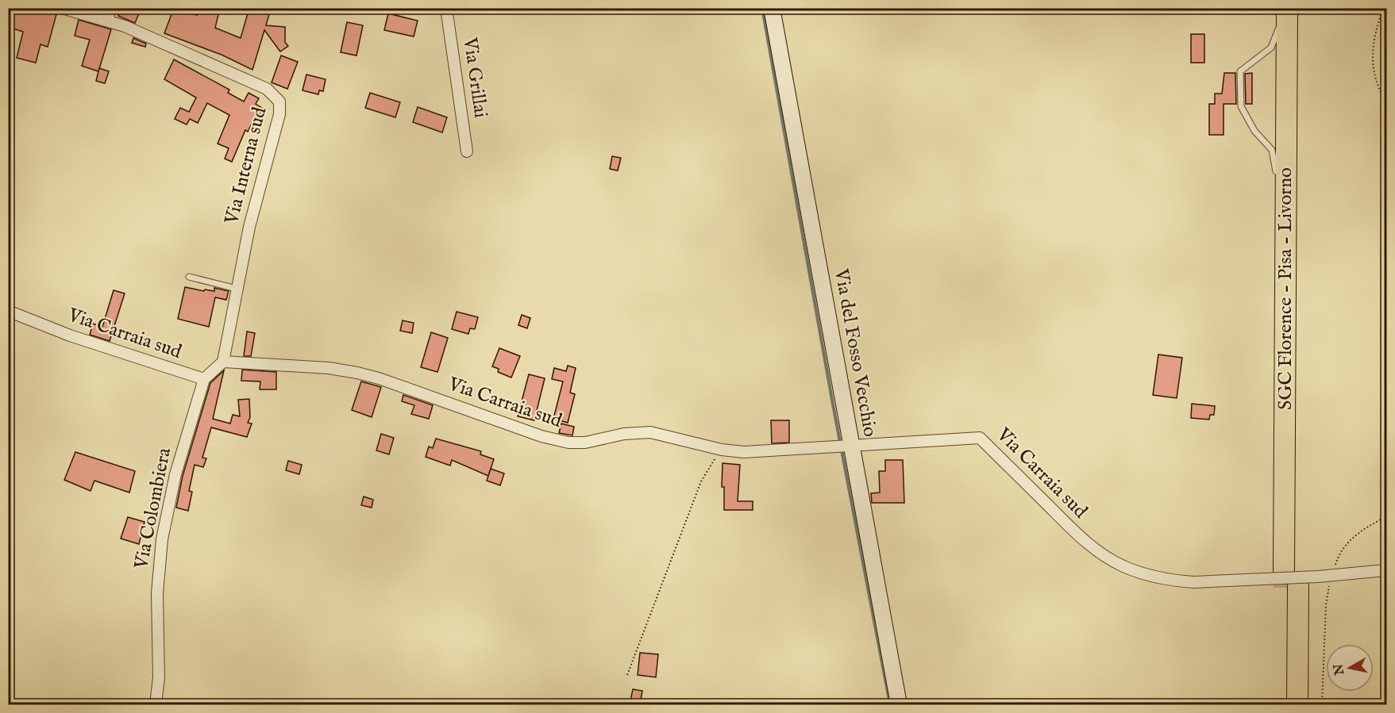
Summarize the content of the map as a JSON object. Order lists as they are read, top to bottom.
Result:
{
  "streets": {
    "highway": ["SGC Florence - Pisa - Livorno"],
    "street": [
      "Via Grillai",
      "Via Interna sud",
      "Via Carraia sud",
      "Via del Fosso Vecchio",
      "Via Colombiera"
    ]
  },
  "crossings": [
    ["Via Interna sud", "Via Carraia sud"],
    ["Via Carraia sud", "Via del Fosso Vecchio"],
    ["Via Carraia sud", "Via Colombiera"]
  ],
  "north": "left"
}
